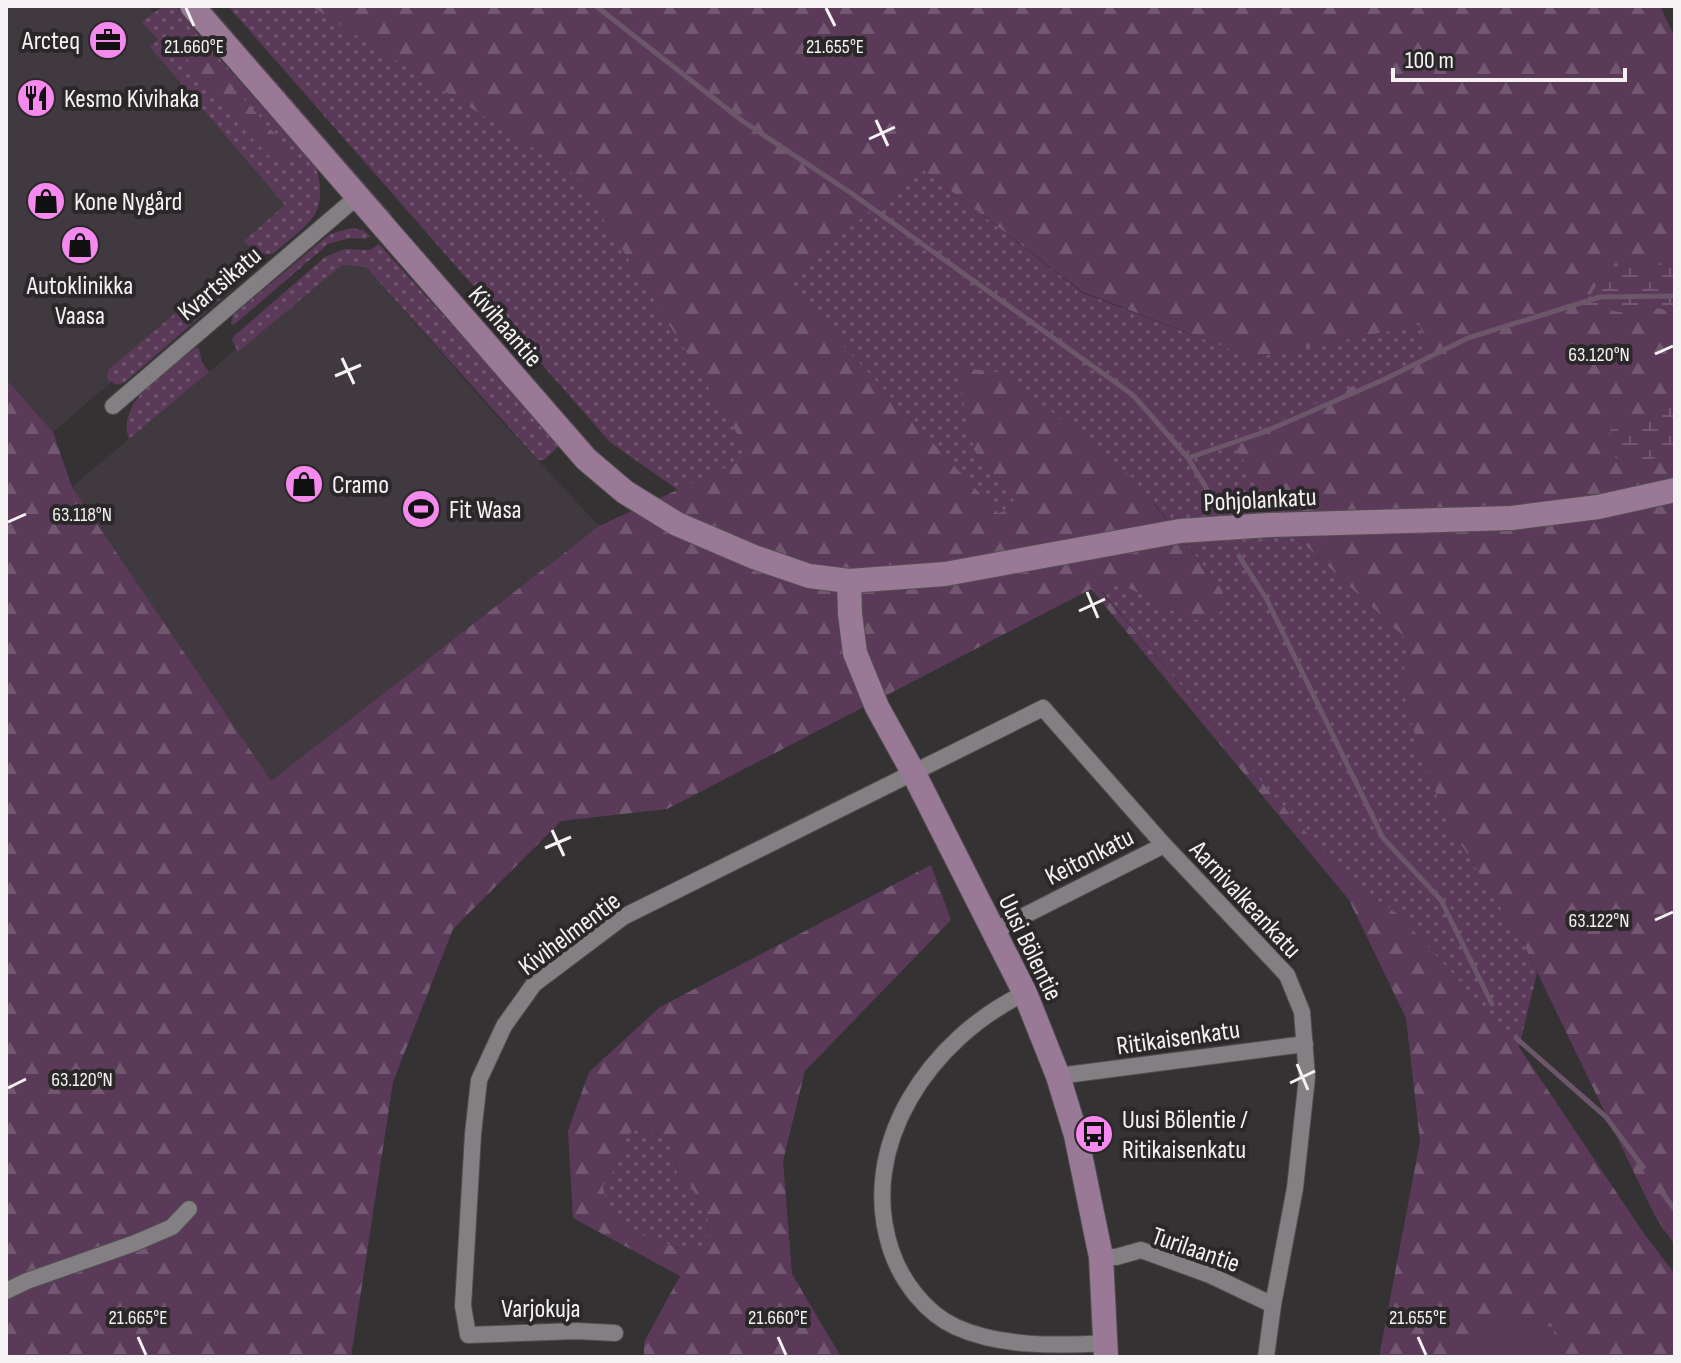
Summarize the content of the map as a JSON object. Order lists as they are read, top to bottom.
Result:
{
  "streets": {
    "main road": ["Kivihaantie", "Pohjolankatu", "Uusi Bölentie"],
    "street": [
      "Kvartsikatu",
      "Keitonkatu",
      "Aarnivalkeankatu",
      "Kivihelmentie",
      "Ritikaisenkatu",
      "Turilaantie",
      "Varjokuja"
    ]
  },
  "crossings": [
    ["Kvartsikatu", "Kivihaantie"],
    ["Kivihaantie", "Pohjolankatu"],
    ["Kivihaantie", "Uusi Bölentie"],
    ["Pohjolankatu", "Uusi Bölentie"],
    ["Keitonkatu", "Aarnivalkeankatu"],
    ["Keitonkatu", "Uusi Bölentie"],
    ["Aarnivalkeankatu", "Kivihelmentie"],
    ["Aarnivalkeankatu", "Uusi Bölentie"],
    ["Aarnivalkeankatu", "Ritikaisenkatu"],
    ["Aarnivalkeankatu", "Turilaantie"],
    ["Kivihelmentie", "Uusi Bölentie"],
    ["Kivihelmentie", "Varjokuja"],
    ["Uusi Bölentie", "Ritikaisenkatu"],
    ["Uusi Bölentie", "Turilaantie"]
  ],
  "places": {
    "office": ["Arcteq"],
    "restaurant": ["Kesmo Kivihaka"],
    "shop": ["Kone Nygård", "Autoklinikka Vaasa", "Cramo"],
    "sports": ["Fit Wasa"],
    "bus stop": ["Uusi Bölentie / Ritikaisenkatu"]
  },
  "scale_bar": "100 m",
  "coordinates": [
    "21.660°E",
    "21.655°E",
    "63.120°N",
    "63.118°N",
    "63.122°N",
    "21.665°E"
  ]
}
